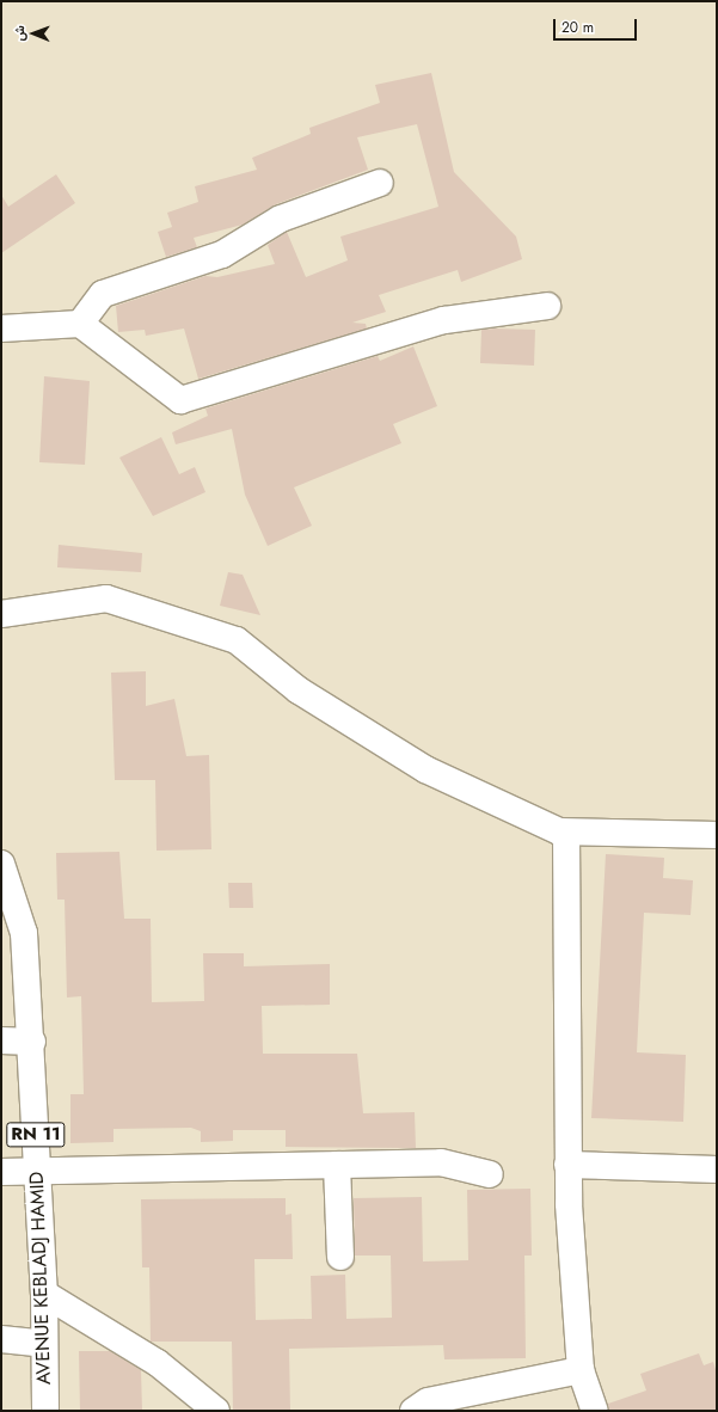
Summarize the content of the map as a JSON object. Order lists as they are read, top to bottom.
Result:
{
  "streets": {
    "street": ["RN 11", "AVENUE KEBLADJ HAMID"]
  },
  "scale_bar": "20 m",
  "north": "left"
}
